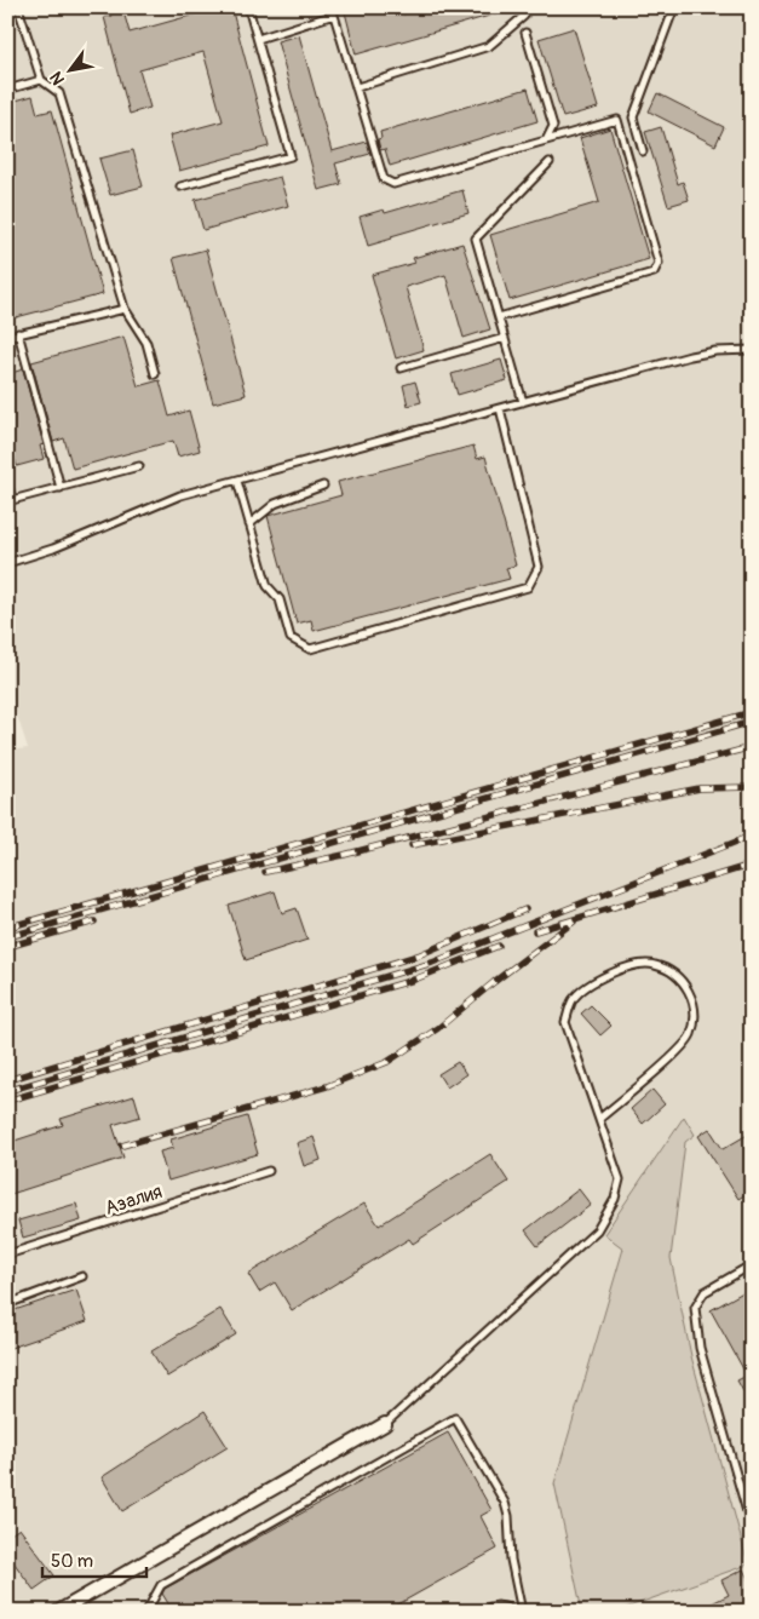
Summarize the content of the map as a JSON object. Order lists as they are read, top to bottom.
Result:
{
  "streets": {
    "lane": ["Азалия"]
  },
  "scale_bar": "50 m",
  "north": "bottom left"
}
